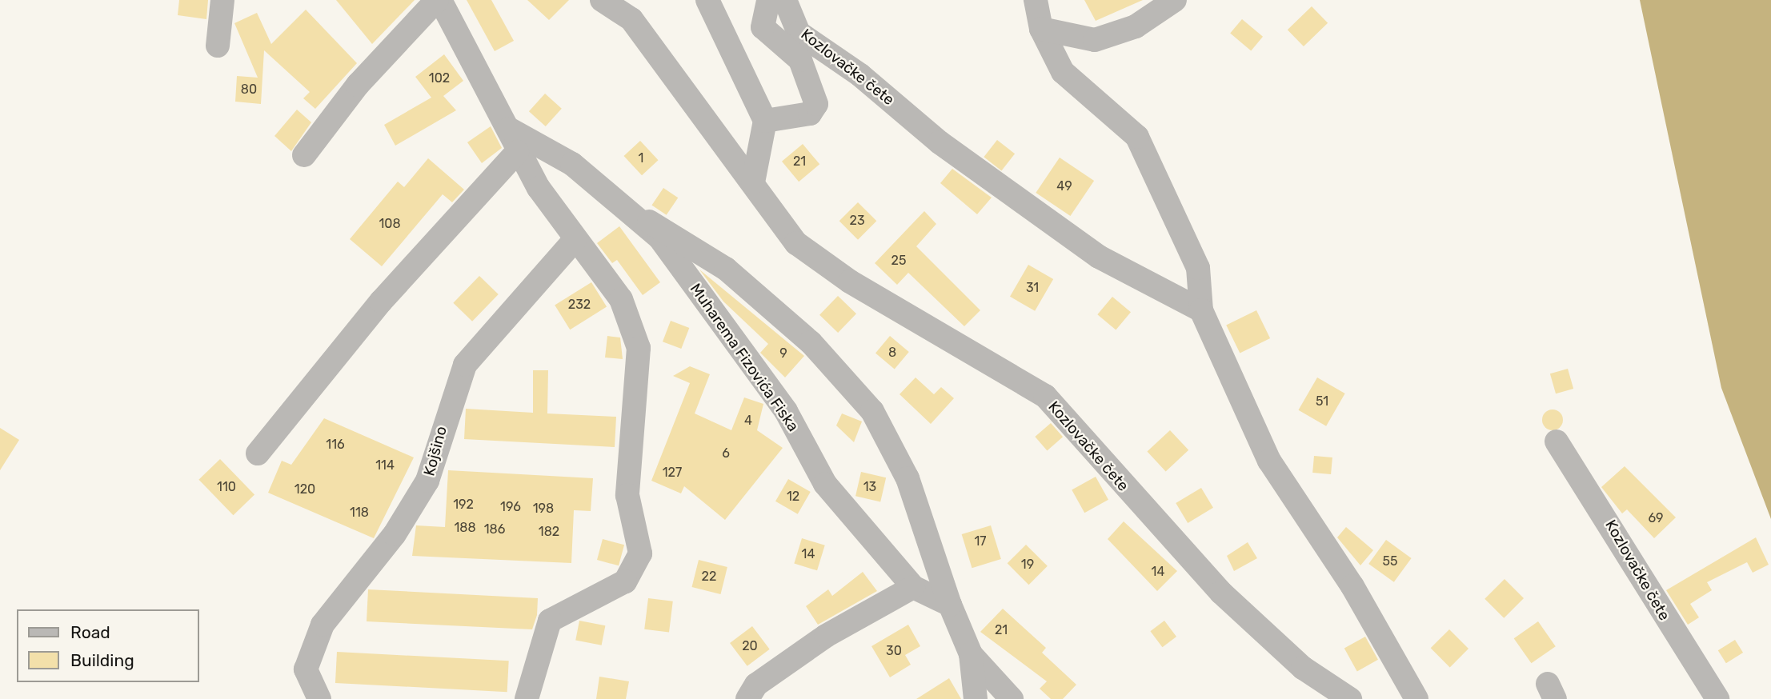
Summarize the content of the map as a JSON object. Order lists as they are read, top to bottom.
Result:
{
  "streets": {
    "street": ["Kozlovačke čete", "Muharema Fizovića Fiska", "Kojšino"]
  },
  "house_numbers": [
    "102",
    "80",
    "1",
    "21",
    "49",
    "23",
    "108",
    "25",
    "31",
    "232",
    "8",
    "9",
    "51",
    "4",
    "116",
    "6",
    "114",
    "127",
    "110",
    "13",
    "120",
    "12",
    "192",
    "196",
    "198",
    "118",
    "69",
    "188",
    "186",
    "182",
    "17",
    "14",
    "55",
    "19",
    "14",
    "22",
    "21",
    "20",
    "30"
  ],
  "legend": ["Road", "Building"]
}
